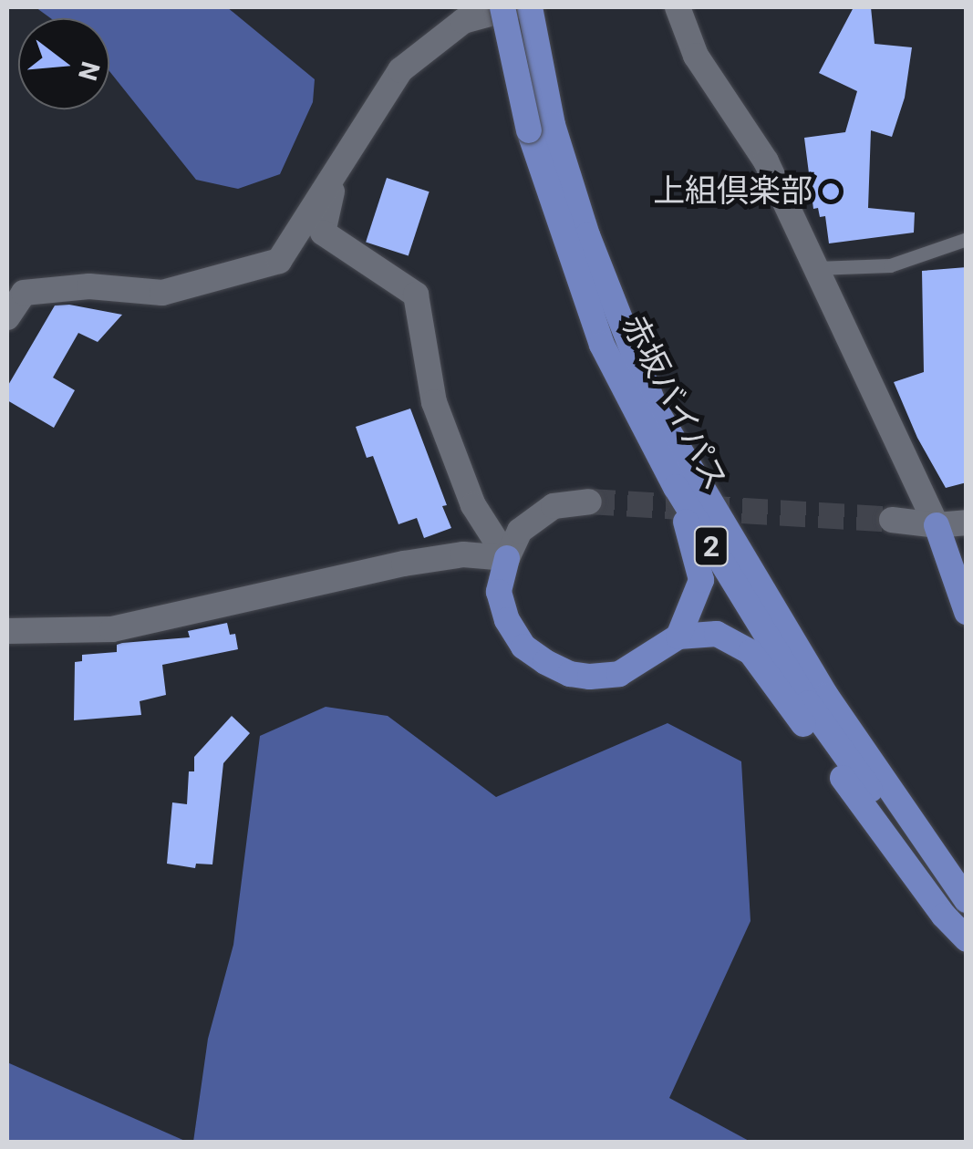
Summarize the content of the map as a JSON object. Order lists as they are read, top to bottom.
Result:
{
  "streets": {
    "highway": ["赤坂バイパス", "2"]
  },
  "places": ["上組倶楽部"],
  "north": "right"
}
